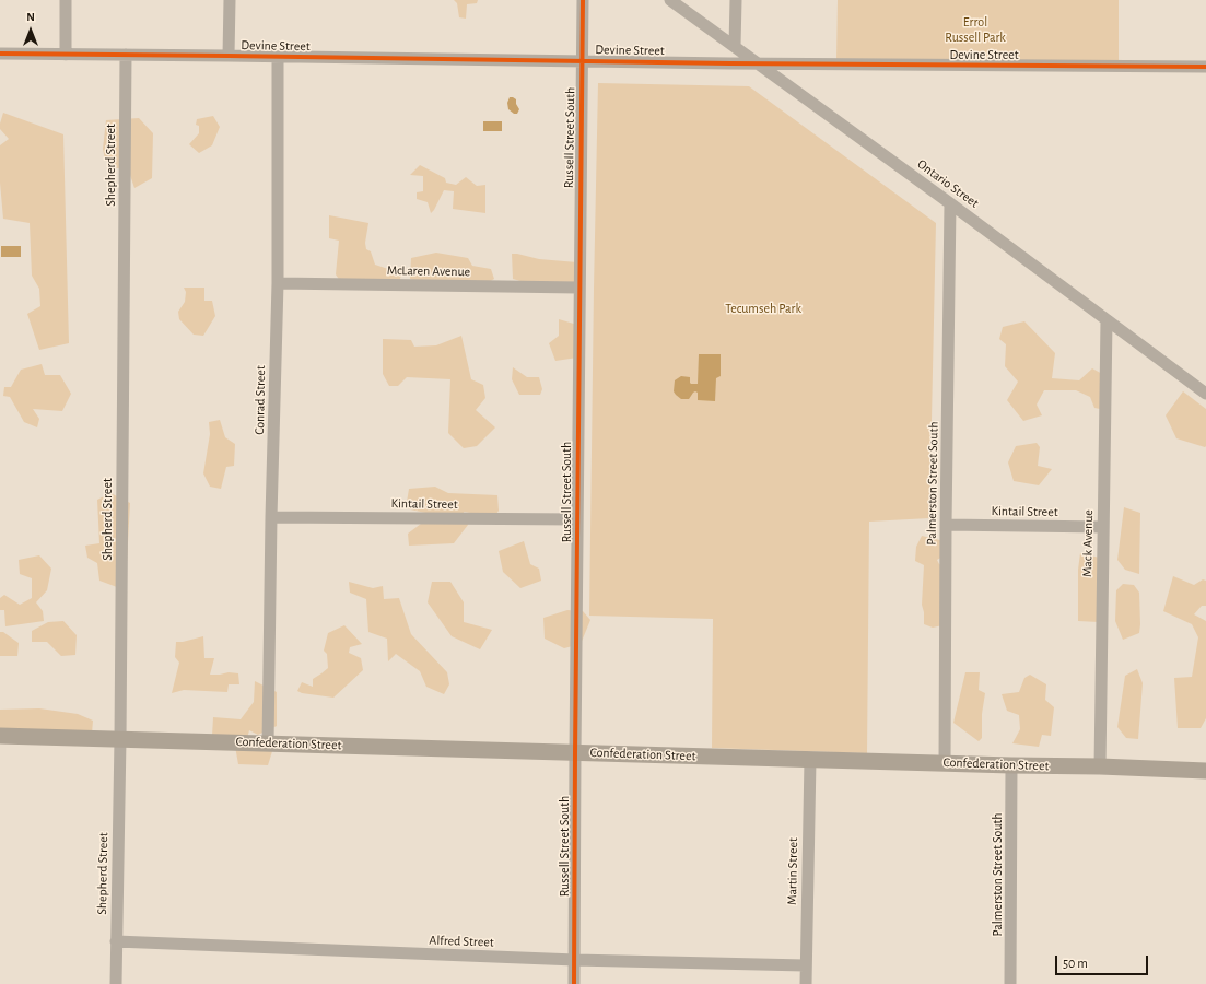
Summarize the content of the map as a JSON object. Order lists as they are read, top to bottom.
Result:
{
  "streets": {
    "main road": ["Confederation Street"],
    "street": [
      "Devine Street",
      "Russell Street South",
      "Shepherd Street",
      "Ontario Street",
      "McLaren Avenue",
      "Conrad Street",
      "Palmerston Street South",
      "Kintail Street",
      "Mack Avenue",
      "Martin Street",
      "Alfred Street"
    ]
  },
  "crossings": [
    ["Devine Street", "Russell Street South"],
    ["Devine Street", "Shepherd Street"],
    ["Devine Street", "Ontario Street"],
    ["Devine Street", "Conrad Street"],
    ["Russell Street South", "McLaren Avenue"],
    ["Russell Street South", "Kintail Street"],
    ["Russell Street South", "Confederation Street"],
    ["Russell Street South", "Alfred Street"],
    ["Shepherd Street", "Confederation Street"],
    ["Shepherd Street", "Alfred Street"],
    ["Ontario Street", "Palmerston Street South"],
    ["Ontario Street", "Mack Avenue"],
    ["McLaren Avenue", "Conrad Street"],
    ["Conrad Street", "Kintail Street"],
    ["Conrad Street", "Confederation Street"],
    ["Palmerston Street South", "Kintail Street"],
    ["Palmerston Street South", "Confederation Street"],
    ["Kintail Street", "Mack Avenue"],
    ["Mack Avenue", "Confederation Street"],
    ["Confederation Street", "Martin Street"],
    ["Martin Street", "Alfred Street"]
  ],
  "parks": ["Errol Russell Park", "Tecumseh Park"],
  "scale_bar": "50 m",
  "north": "top"
}
